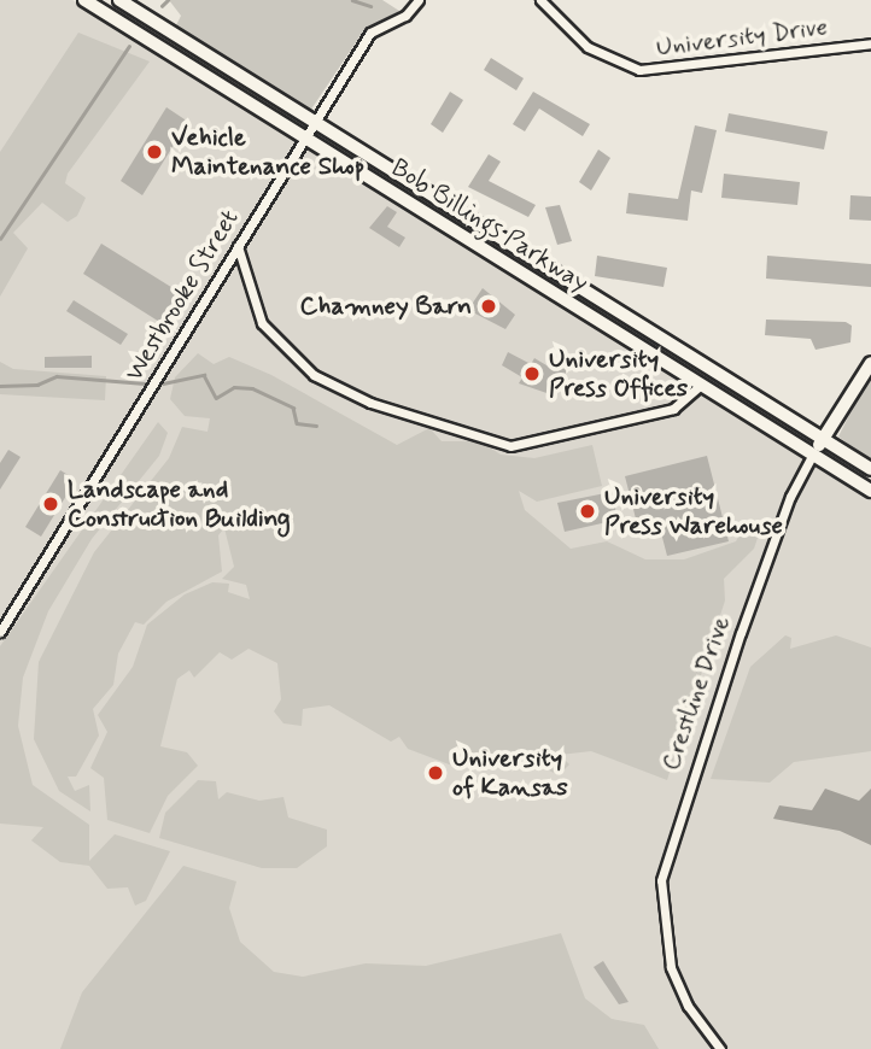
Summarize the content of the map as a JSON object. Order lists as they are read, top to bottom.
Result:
{
  "streets": {
    "main road": ["Bob Billings Parkway", "Crestline Drive"],
    "street": ["University Drive", "Westbrooke Street"]
  },
  "crossings": [
    ["Bob Billings Parkway", "Westbrooke Street"],
    ["Bob Billings Parkway", "Crestline Drive"]
  ],
  "places": [
    "Vehicle Maintenance Shop",
    "Chamney Barn",
    "University Press Offices",
    "Landscape and Construction Building",
    "University Press Warehouse",
    "University of Kansas"
  ]
}
